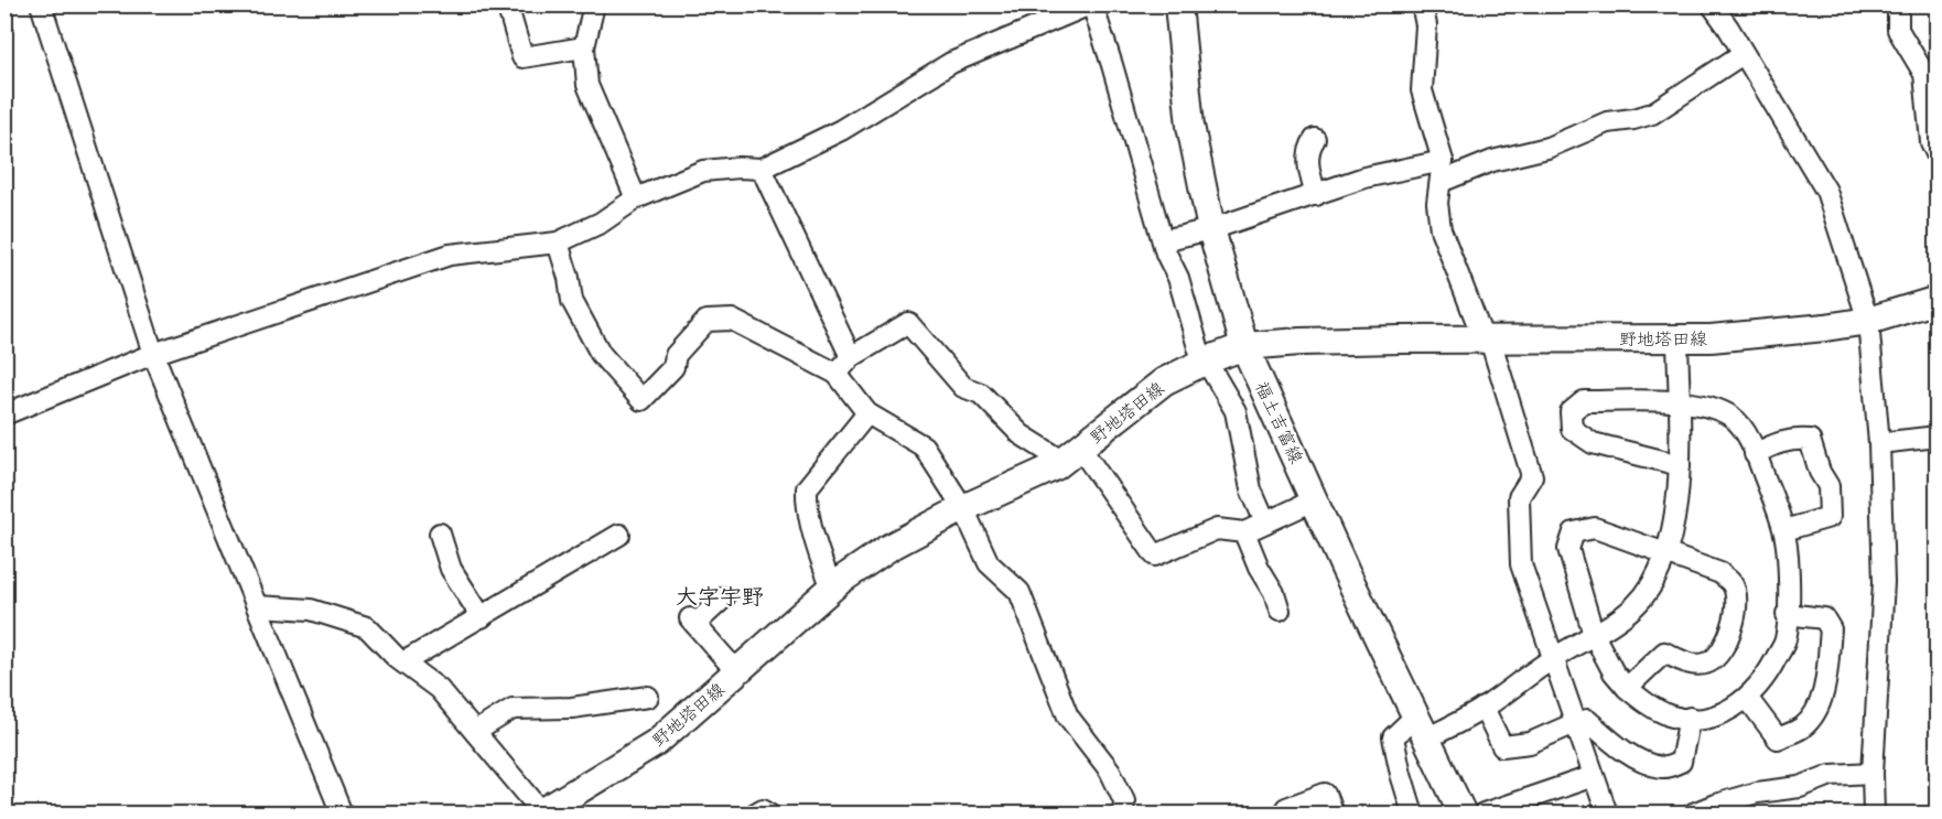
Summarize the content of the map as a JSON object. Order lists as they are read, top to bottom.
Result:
{
  "streets": {
    "main road": ["野地塔田線", "福土吉富線"]
  },
  "crossings": [
    ["野地塔田線", "福土吉富線"]
  ],
  "districts": ["大字宇野"]
}
